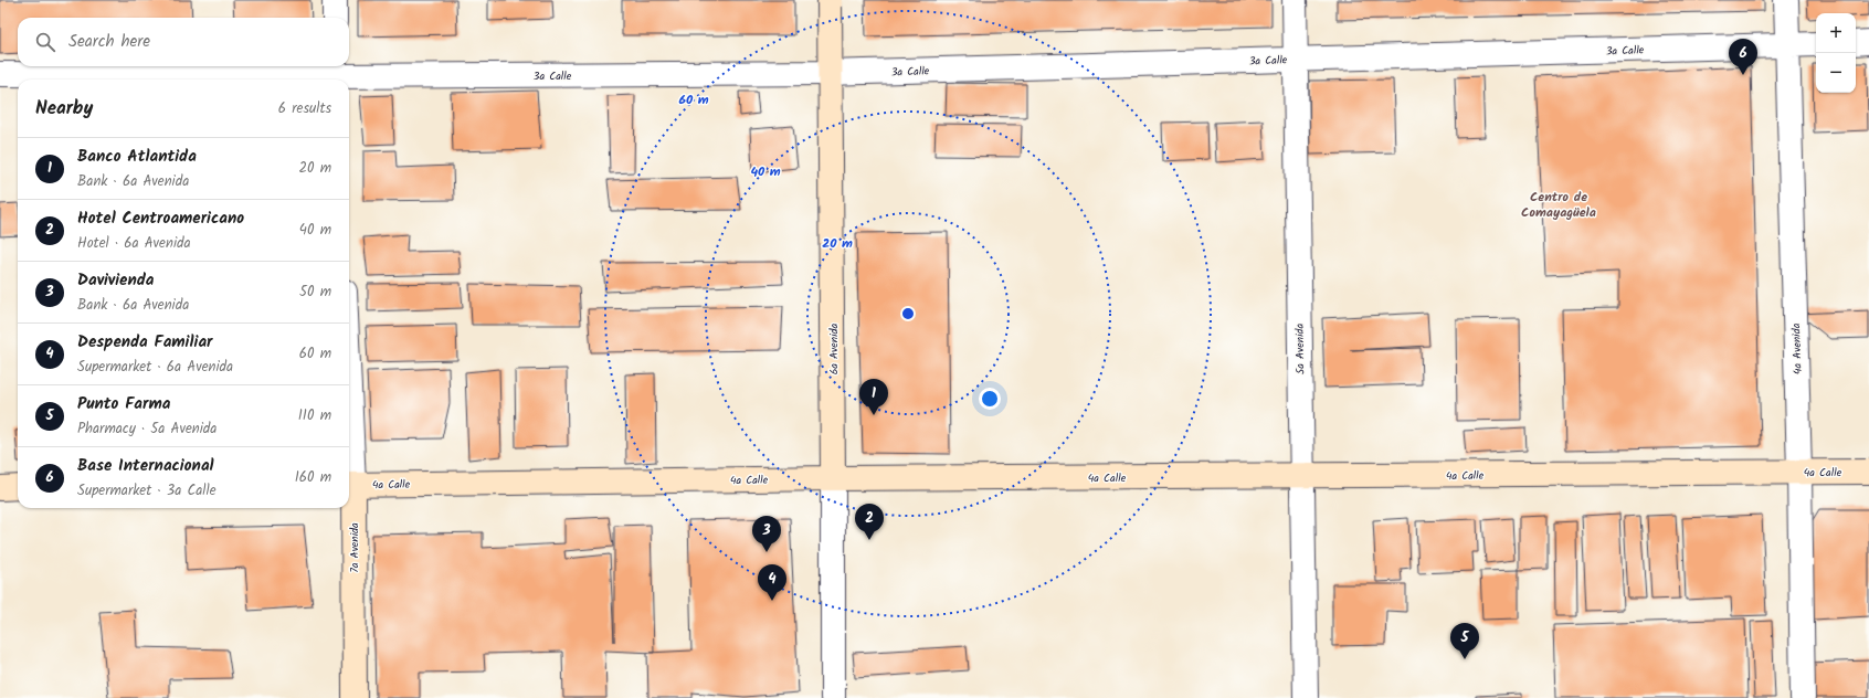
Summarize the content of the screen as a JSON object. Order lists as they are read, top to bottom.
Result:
{
  "streets": {
    "street": [
      "3a Calle",
      "6a Avenida",
      "5a Avenida",
      "4a Avenida",
      "4a Calle",
      "7a Avenida"
    ]
  },
  "crossings": [
    ["3a Calle", "6a Avenida"],
    ["3a Calle", "5a Avenida"],
    ["3a Calle", "4a Avenida"],
    ["6a Avenida", "4a Calle"],
    ["5a Avenida", "4a Calle"],
    ["4a Avenida", "4a Calle"],
    ["4a Calle", "7a Avenida"]
  ],
  "districts": ["Centro de Comayagüela"],
  "page": {
    "map_buttons": ["+", "−"],
    "search": "Search here",
    "pins": [
      "6",
      "1",
      "2",
      "3",
      "4",
      "5"
    ],
    "heading": ["Nearby", "6 results"],
    "list": [
      {
        "mark": "1",
        "name": "Banco Atlantida",
        "note": "Bank · 6a Avenida",
        "value": "20 m"
      },
      {
        "mark": "2",
        "name": "Hotel Centroamericano",
        "note": "Hotel · 6a Avenida",
        "value": "40 m"
      },
      {
        "mark": "3",
        "name": "Davivienda",
        "note": "Bank · 6a Avenida",
        "value": "50 m"
      },
      {
        "mark": "4",
        "name": "Despenda Familiar",
        "note": "Supermarket · 6a Avenida",
        "value": "60 m"
      },
      {
        "mark": "5",
        "name": "Punto Farma",
        "note": "Pharmacy · 5a Avenida",
        "value": "110 m"
      },
      {
        "mark": "6",
        "name": "Base Internacional",
        "note": "Supermarket · 3a Calle",
        "value": "160 m"
      }
    ]
  },
  "rings": ["60 m", "40 m", "20 m"]
}
